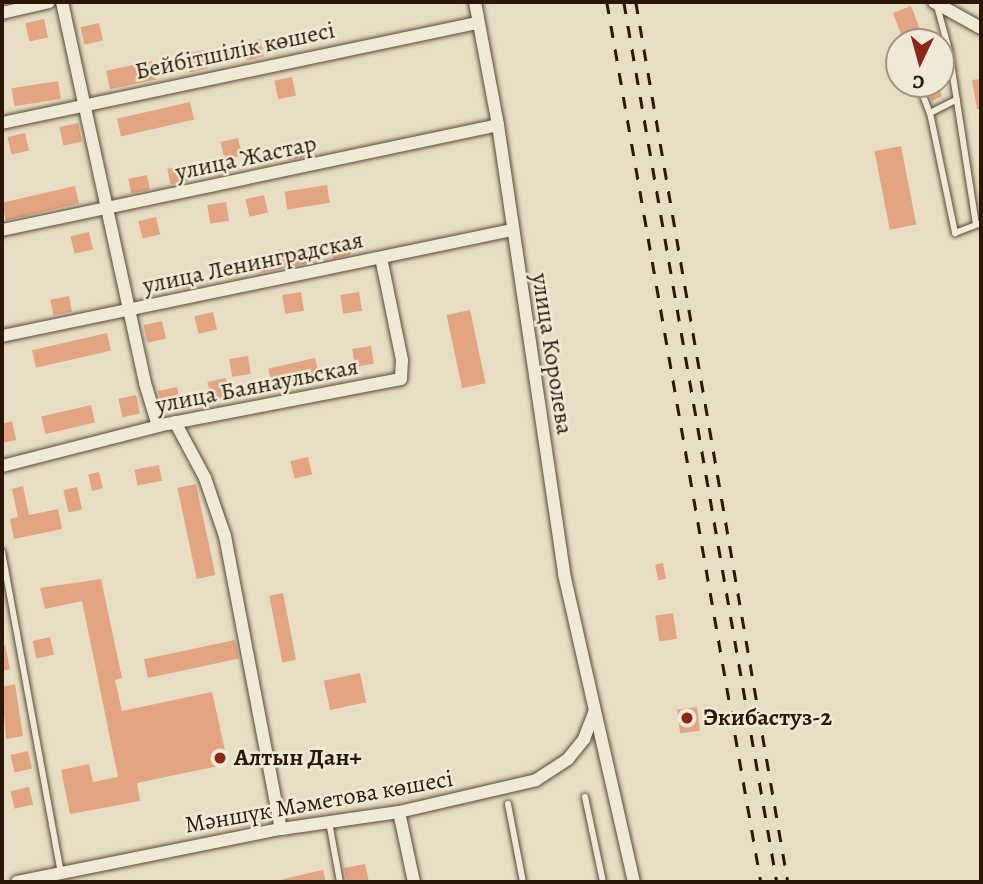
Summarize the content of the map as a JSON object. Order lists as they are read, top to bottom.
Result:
{
  "streets": {
    "street": [
      "Бейбітшілік көшесі",
      "улица Жастар",
      "улица Ленинградская",
      "улица Королева",
      "улица Баянаульская",
      "Мәншүк Мәметова көшесі"
    ]
  },
  "crossings": [
    ["Бейбітшілік көшесі", "улица Королева"],
    ["улица Жастар", "улица Королева"],
    ["улица Ленинградская", "улица Королева"],
    ["улица Ленинградская", "улица Баянаульская"],
    ["улица Королева", "Мәншүк Мәметова көшесі"]
  ],
  "places": ["Экибастуз-2", "Алтын Дан+"],
  "north": "bottom"
}
